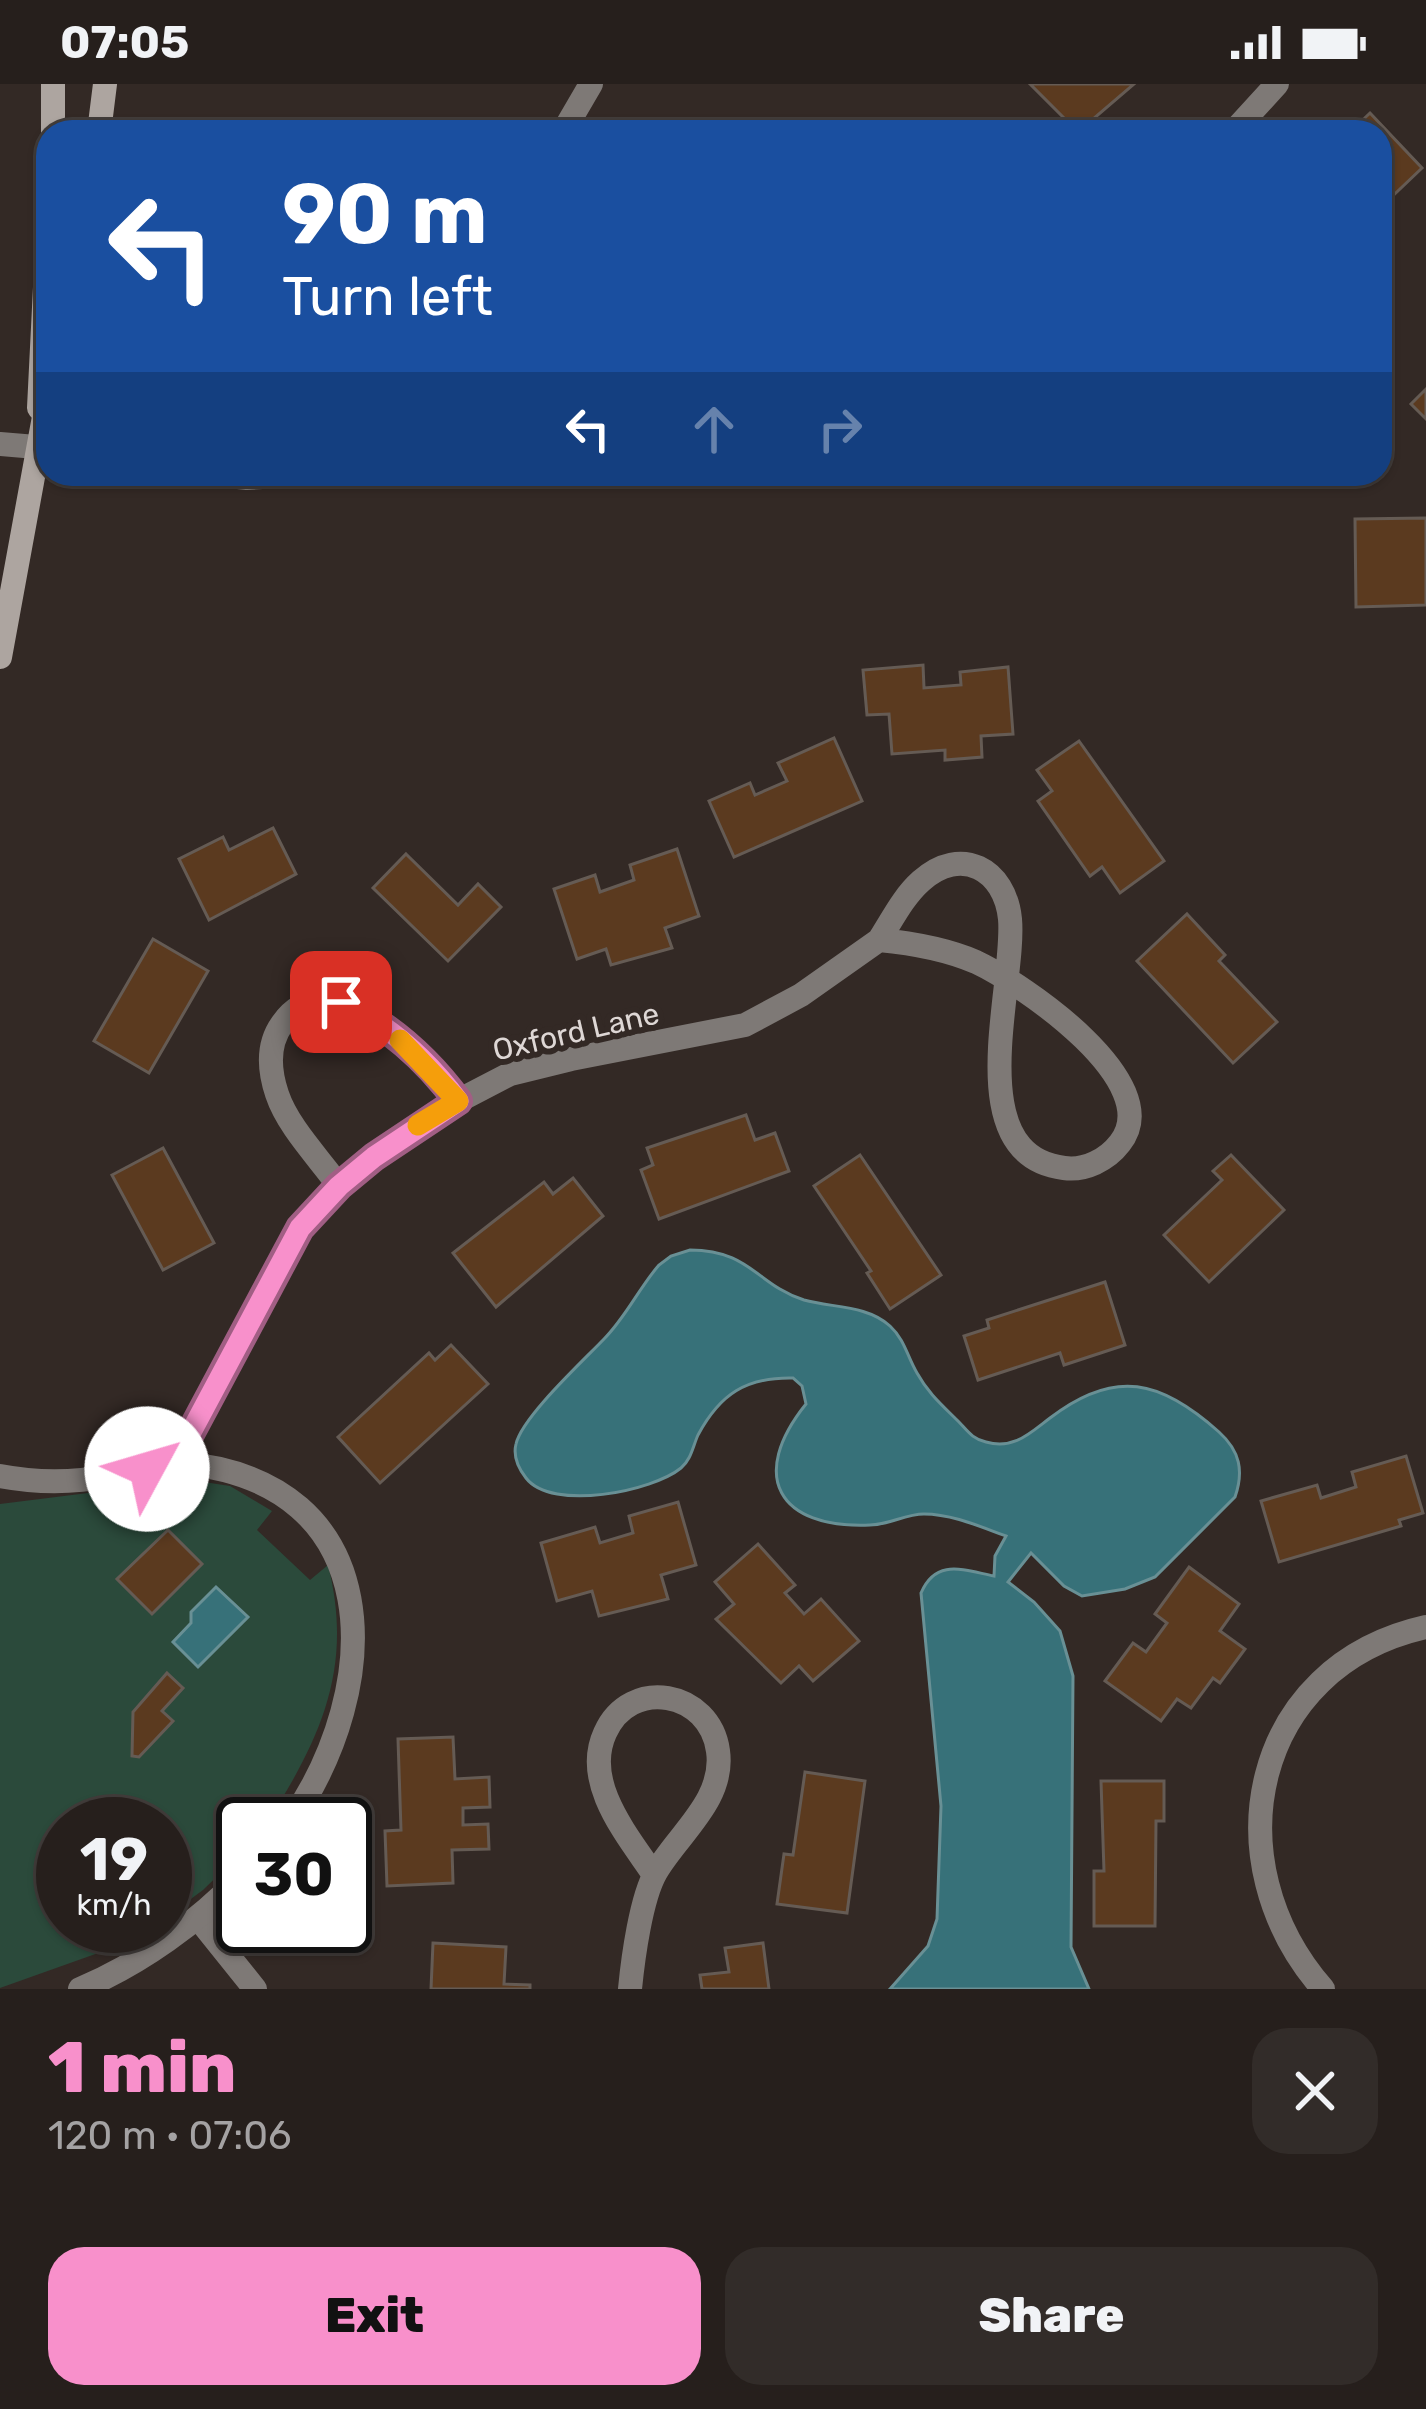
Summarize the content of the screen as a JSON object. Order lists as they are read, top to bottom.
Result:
{
  "streets": {
    "street": ["Oxford Lane"]
  },
  "page": {
    "status": "07:05",
    "turn": ["90 m", "Turn left"],
    "speed": "19 km/h",
    "limit": "30",
    "heading": ["1 min", "120 m · 07:06"],
    "buttons": ["Exit", "Share"]
  }
}
